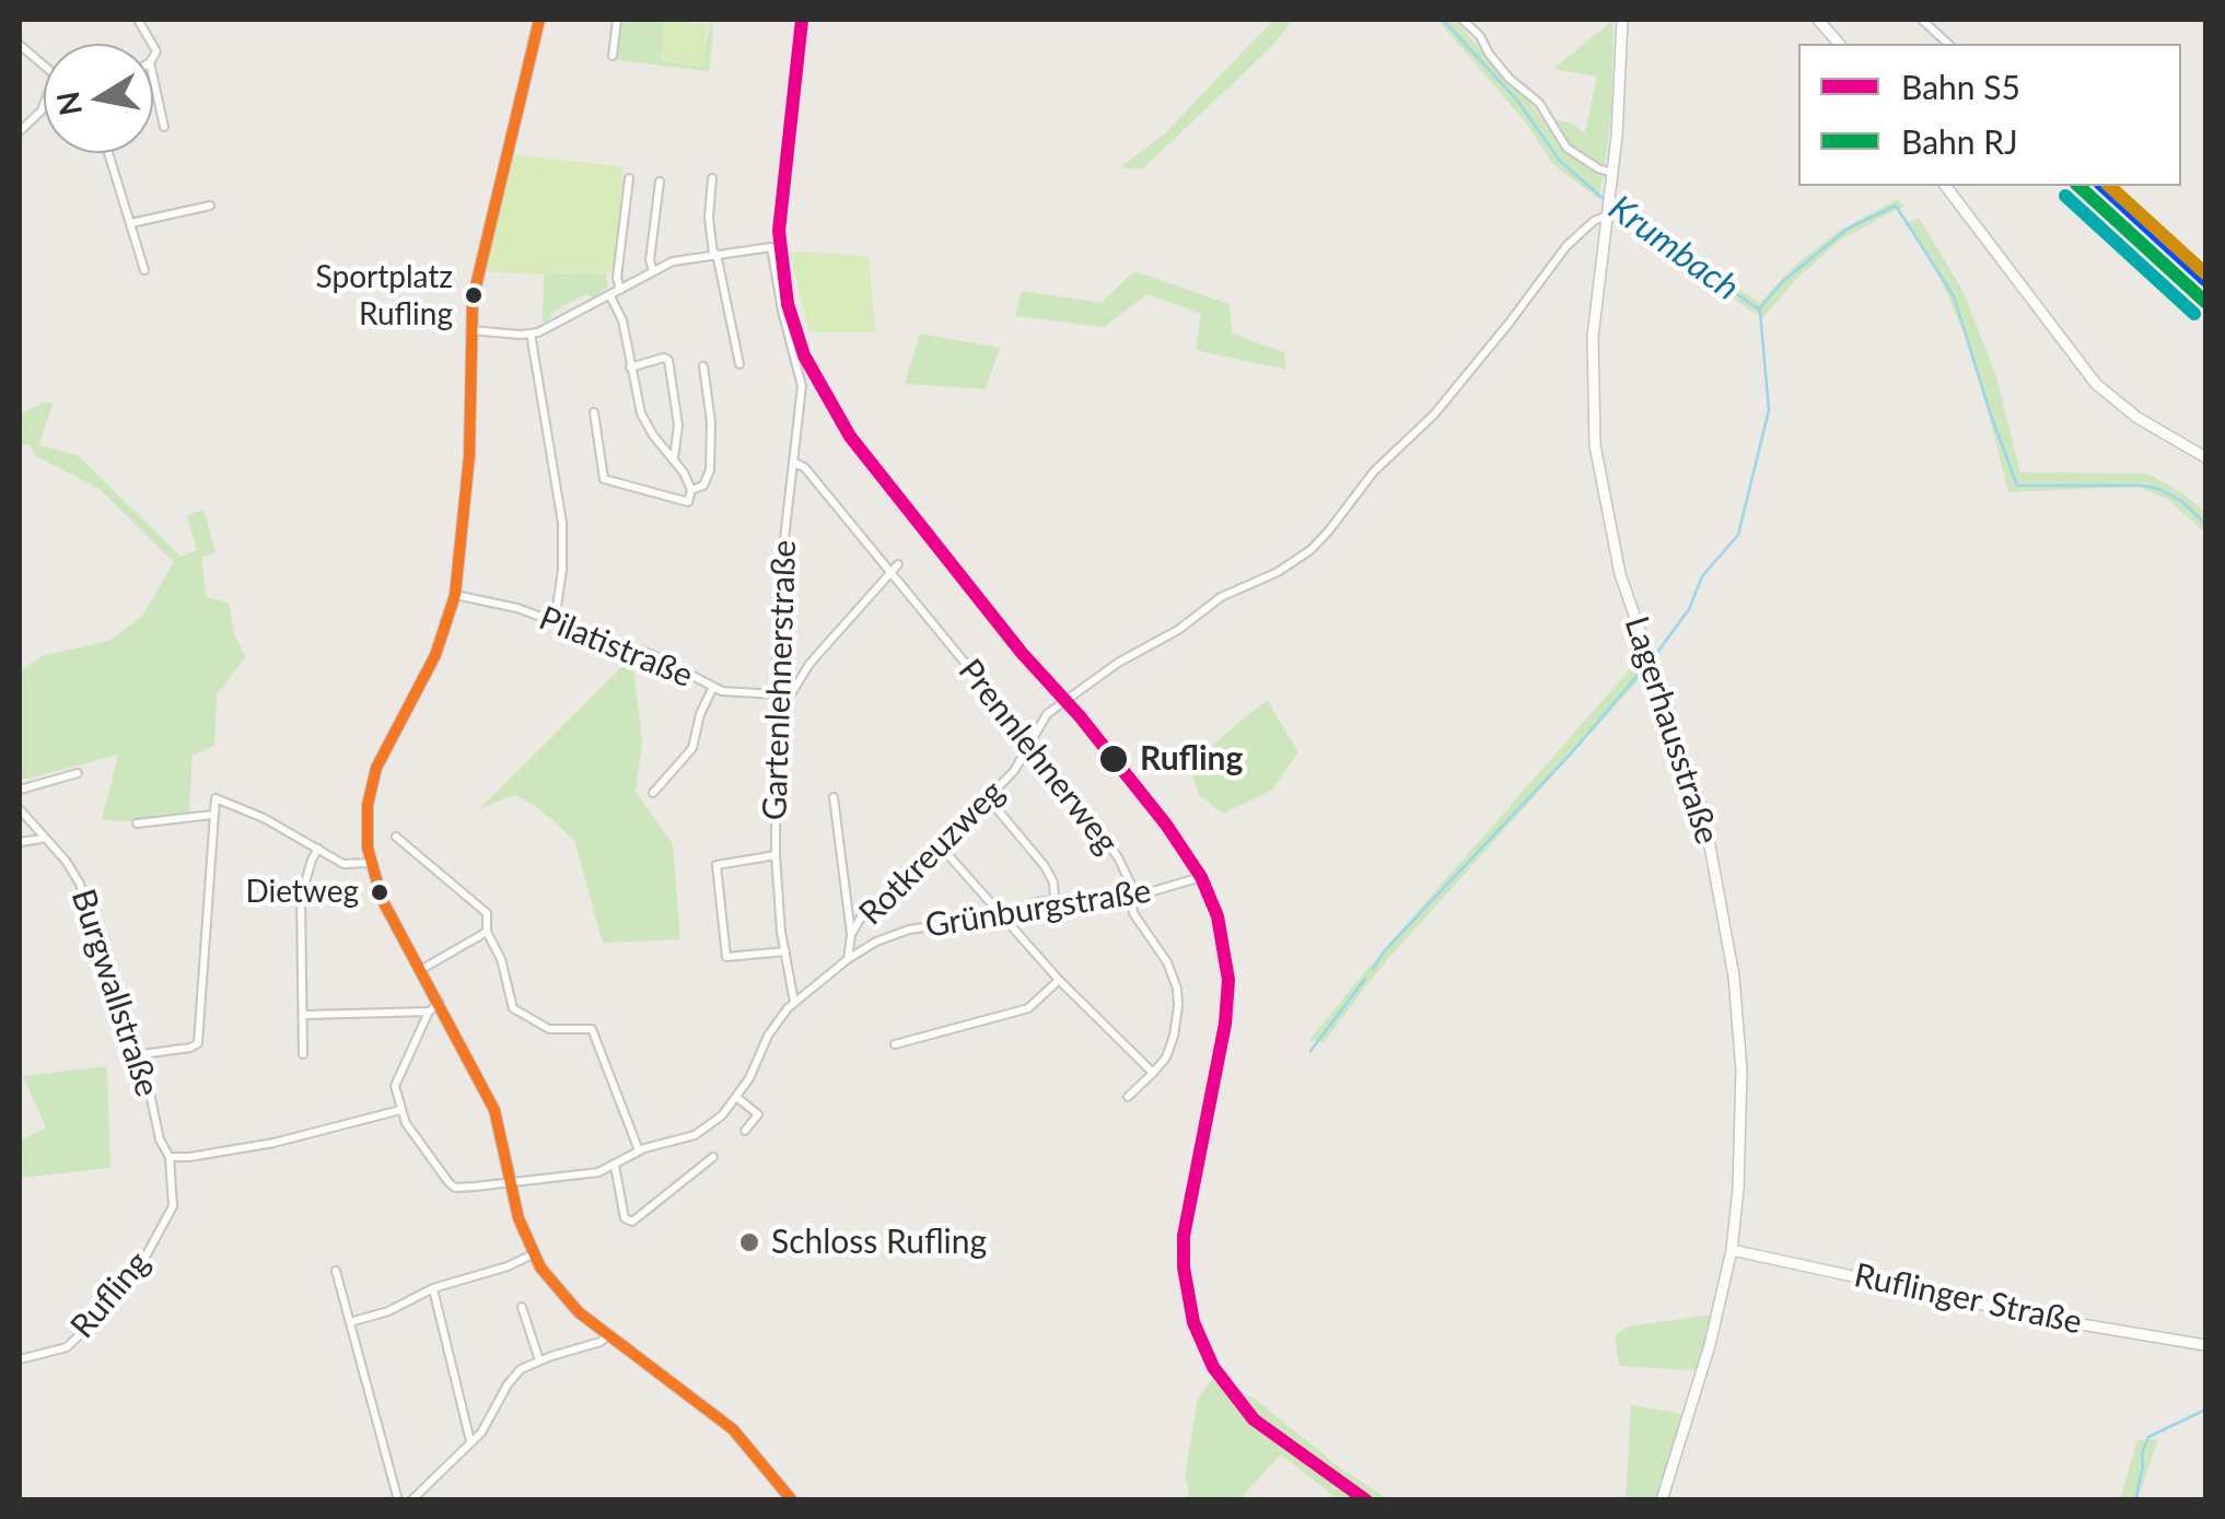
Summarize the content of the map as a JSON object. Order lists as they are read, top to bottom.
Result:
{
  "streets": {
    "street": [
      "Pilatistraße",
      "Gartenlehnerstraße",
      "Lagerhausstraße",
      "Prennlehnerweg",
      "Rotkreuzweg",
      "Grünburgstraße",
      "Burgwallstraße",
      "Rufling",
      "Ruflinger Straße"
    ]
  },
  "crossings": [
    ["Pilatistraße", "Gartenlehnerstraße"],
    ["Gartenlehnerstraße", "Prennlehnerweg"],
    ["Gartenlehnerstraße", "Grünburgstraße"],
    ["Lagerhausstraße", "Rotkreuzweg"],
    ["Lagerhausstraße", "Ruflinger Straße"],
    ["Prennlehnerweg", "Rotkreuzweg"],
    ["Prennlehnerweg", "Grünburgstraße"],
    ["Rotkreuzweg", "Grünburgstraße"],
    ["Burgwallstraße", "Rufling"]
  ],
  "water": ["Krumbach"],
  "places": [
    "Sportplatz Rufling",
    "Rufling",
    "Dietweg",
    "Schloss Rufling"
  ],
  "lines": ["rail line S5", "rail line RJ"],
  "legend": ["Bahn S5", "Bahn RJ"],
  "north": "left"
}
